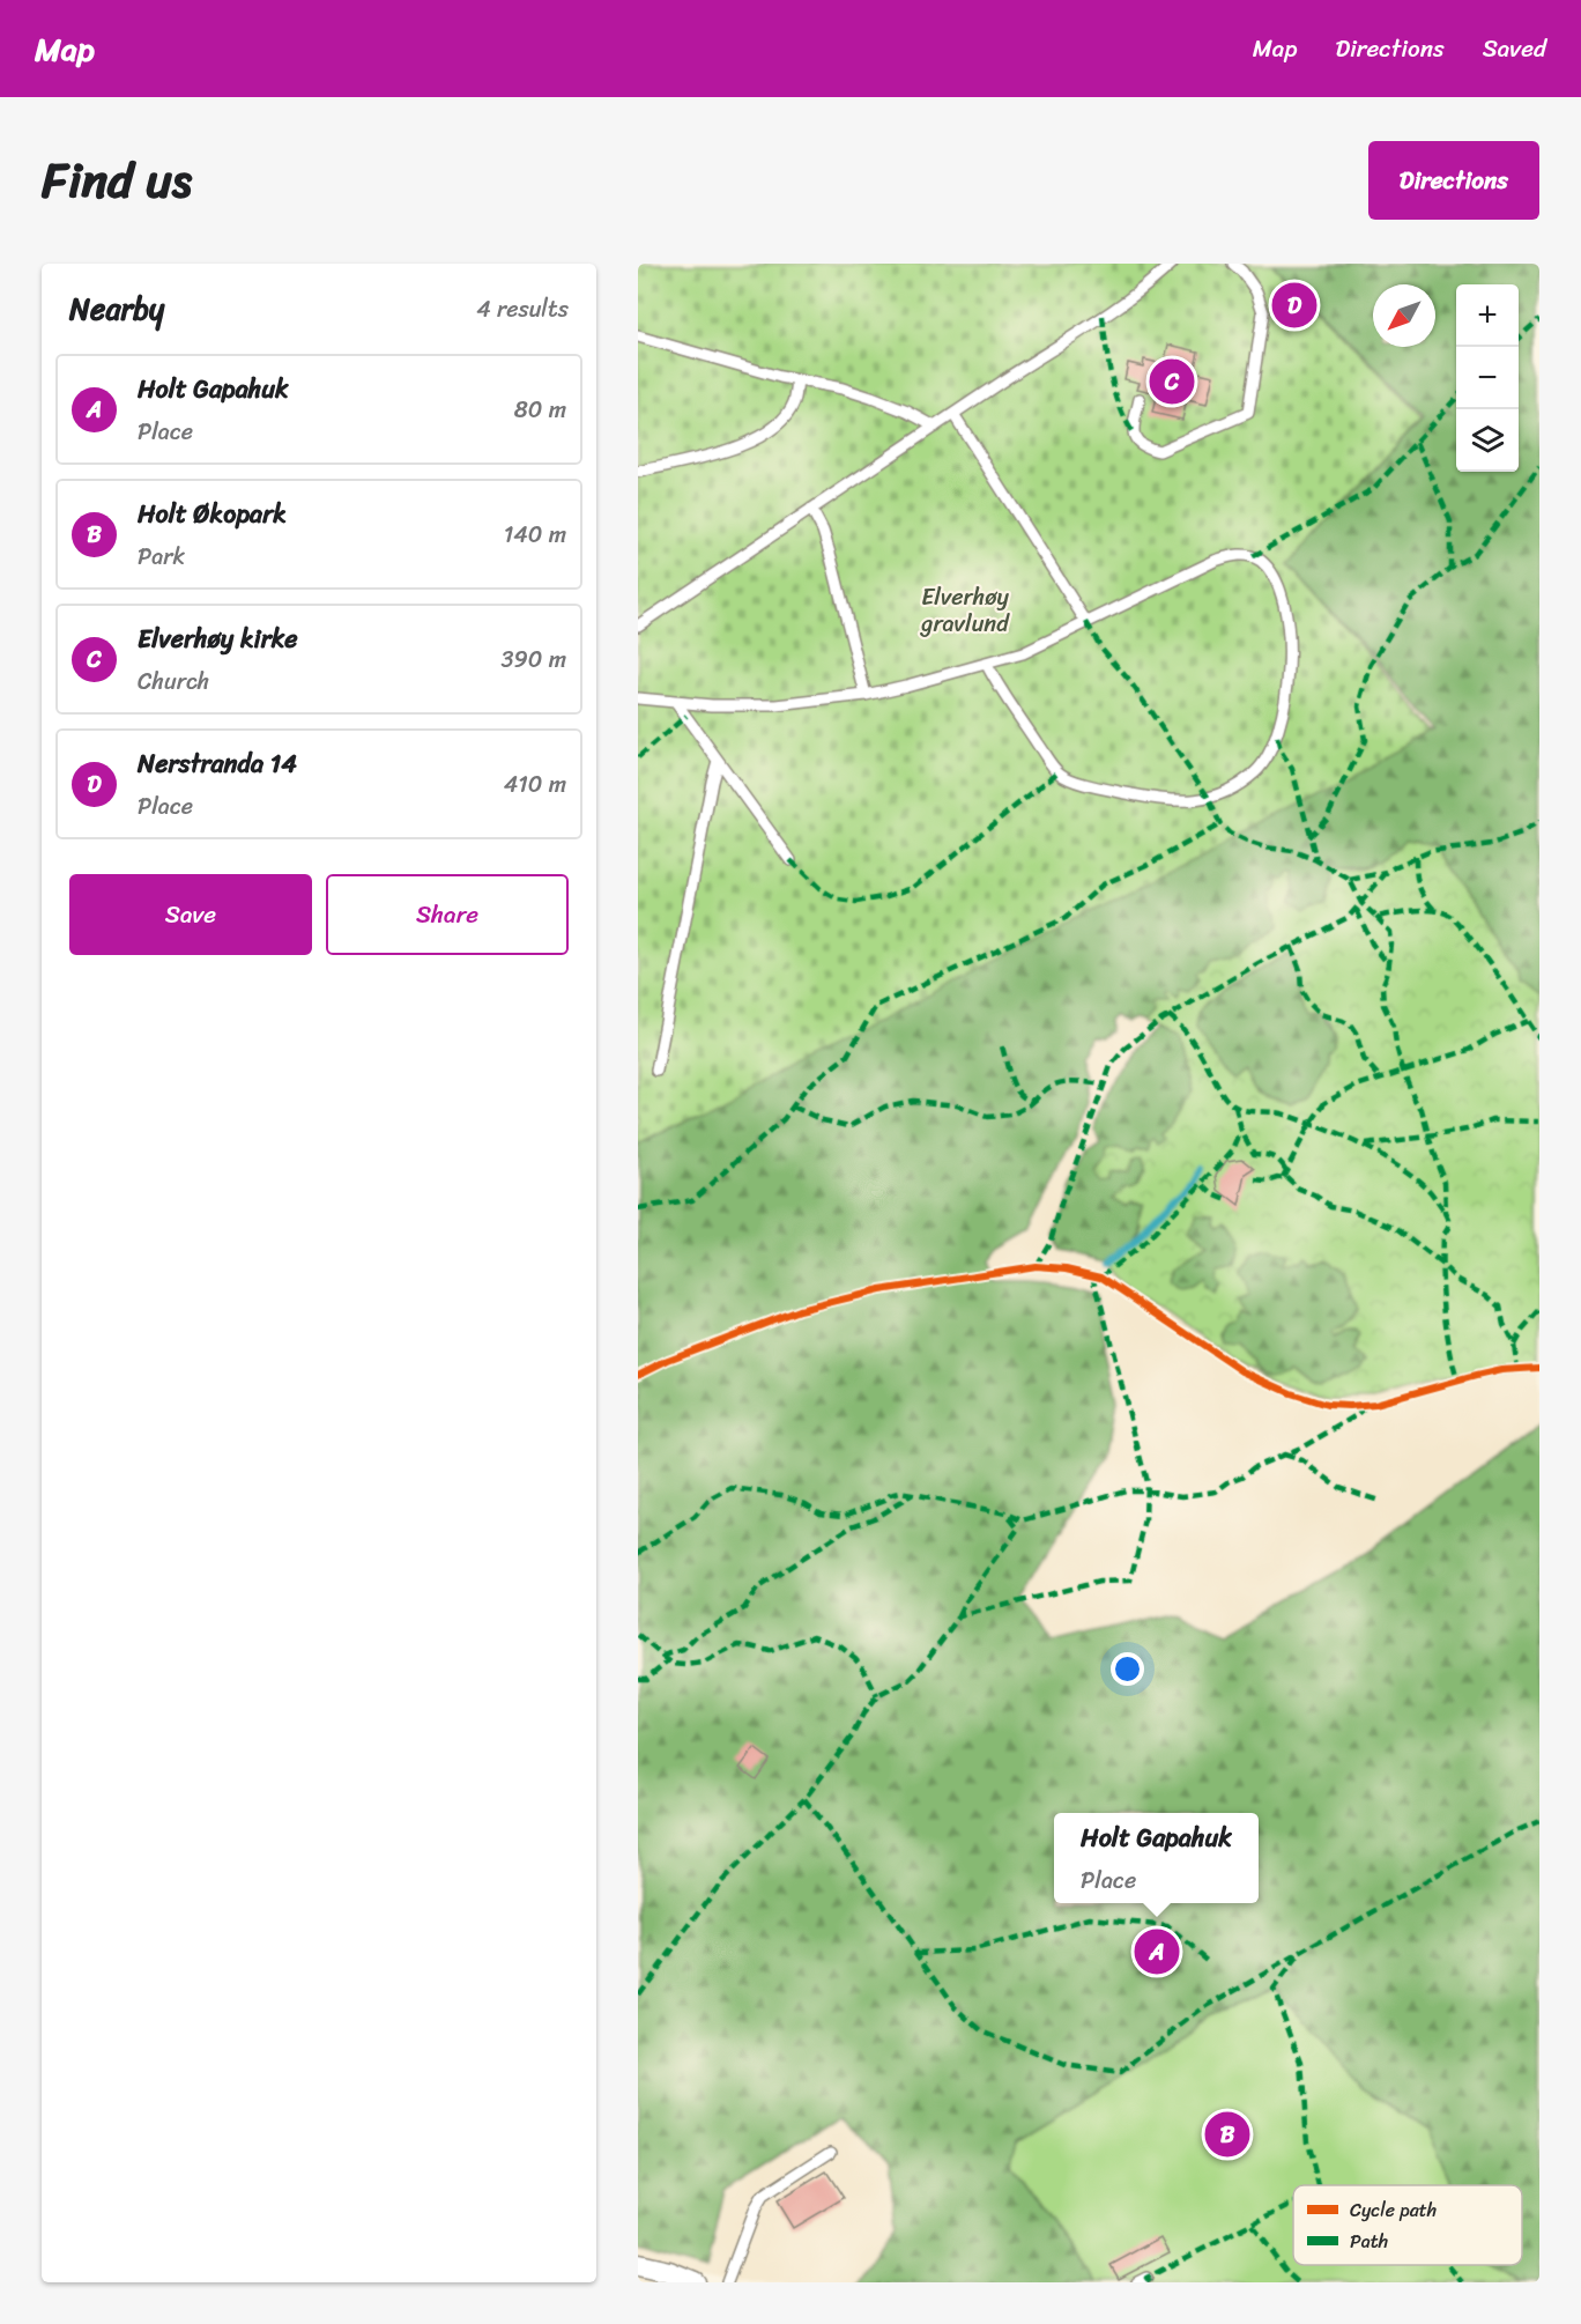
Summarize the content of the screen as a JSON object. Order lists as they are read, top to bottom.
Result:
{
  "parks": ["Elverhøy gravlund"],
  "legend": ["Cycle path", "Path"],
  "north": "bottom left",
  "page": {
    "header": "Map",
    "nav": ["Map", "Directions", "Saved"],
    "title": "Find us",
    "buttons": [
      "Directions",
      ["Save", "Share"]
    ],
    "heading": ["Nearby", "4 results"],
    "pins": [
      "D",
      "C",
      "A",
      "B"
    ],
    "map_buttons": ["+", "−"],
    "list": [
      {
        "mark": "A",
        "name": "Holt Gapahuk",
        "note": "Place",
        "value": "80 m"
      },
      {
        "mark": "B",
        "name": "Holt Økopark",
        "note": "Park",
        "value": "140 m"
      },
      {
        "mark": "C",
        "name": "Elverhøy kirke",
        "note": "Church",
        "value": "390 m"
      },
      {
        "mark": "D",
        "name": "Nerstranda 14",
        "note": "Place",
        "value": "410 m"
      }
    ],
    "popup": ["Holt Gapahuk", "Place"]
  }
}
